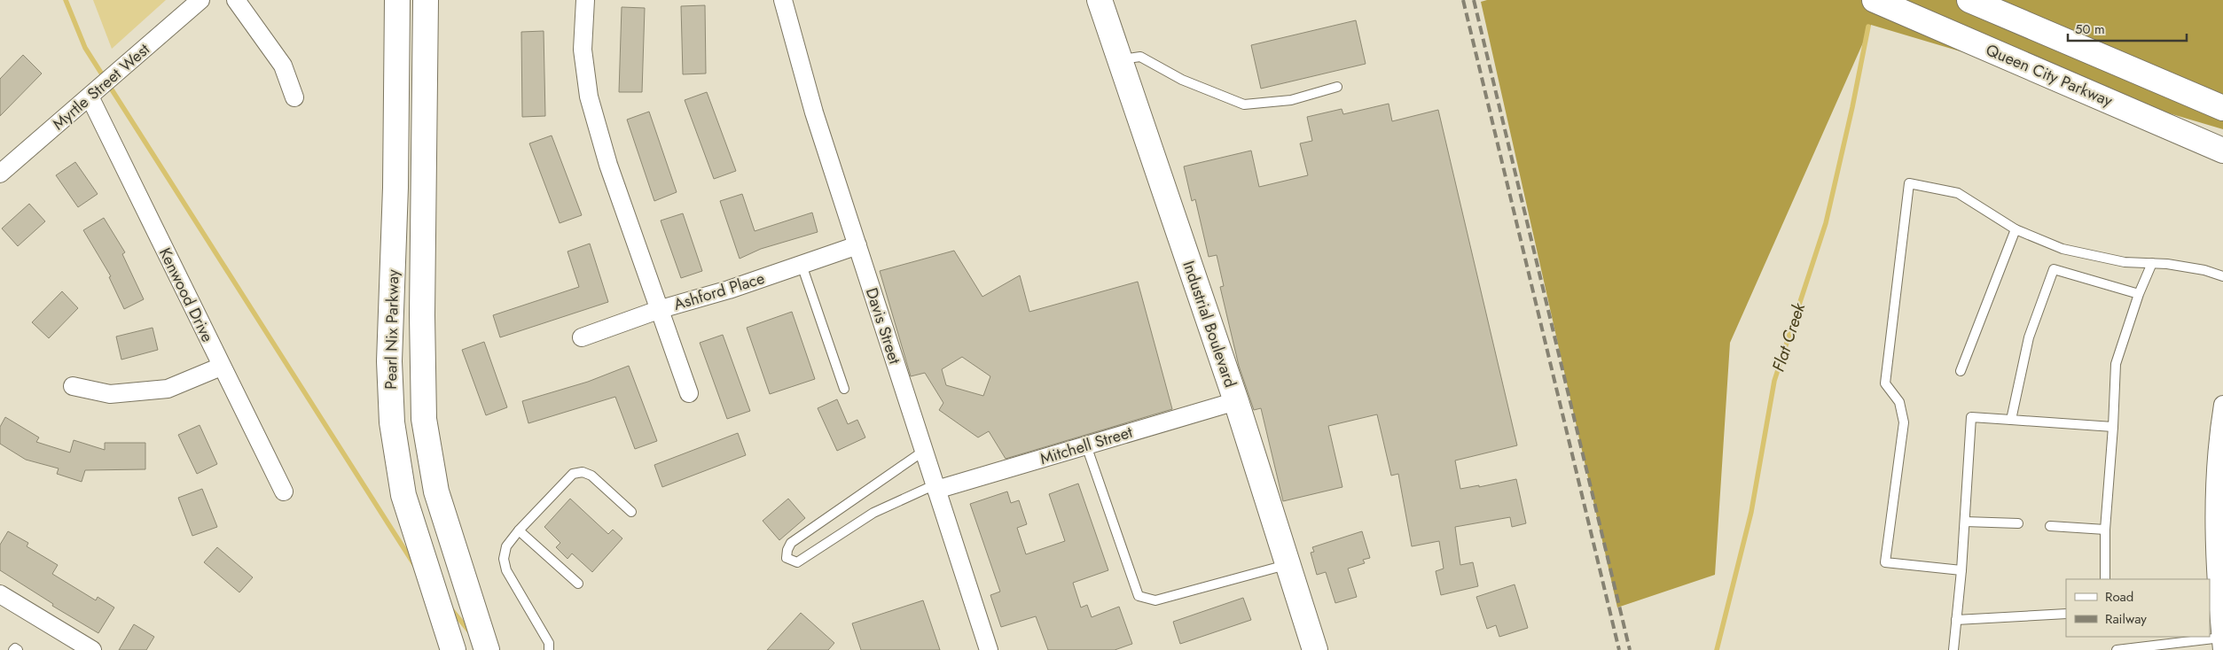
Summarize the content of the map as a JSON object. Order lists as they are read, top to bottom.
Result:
{
  "streets": {
    "main road": ["Queen City Parkway", "Industrial Boulevard", "Pearl Nix Parkway"],
    "street": [
      "Myrtle Street West",
      "Ashford Place",
      "Kenwood Drive",
      "Davis Street",
      "Mitchell Street"
    ]
  },
  "crossings": [
    ["Myrtle Street West", "Kenwood Drive"],
    ["Ashford Place", "Davis Street"],
    ["Industrial Boulevard", "Mitchell Street"],
    ["Davis Street", "Mitchell Street"]
  ],
  "water": ["Flat Creek"],
  "legend": ["Road", "Railway"],
  "scale_bar": "50 m"
}
